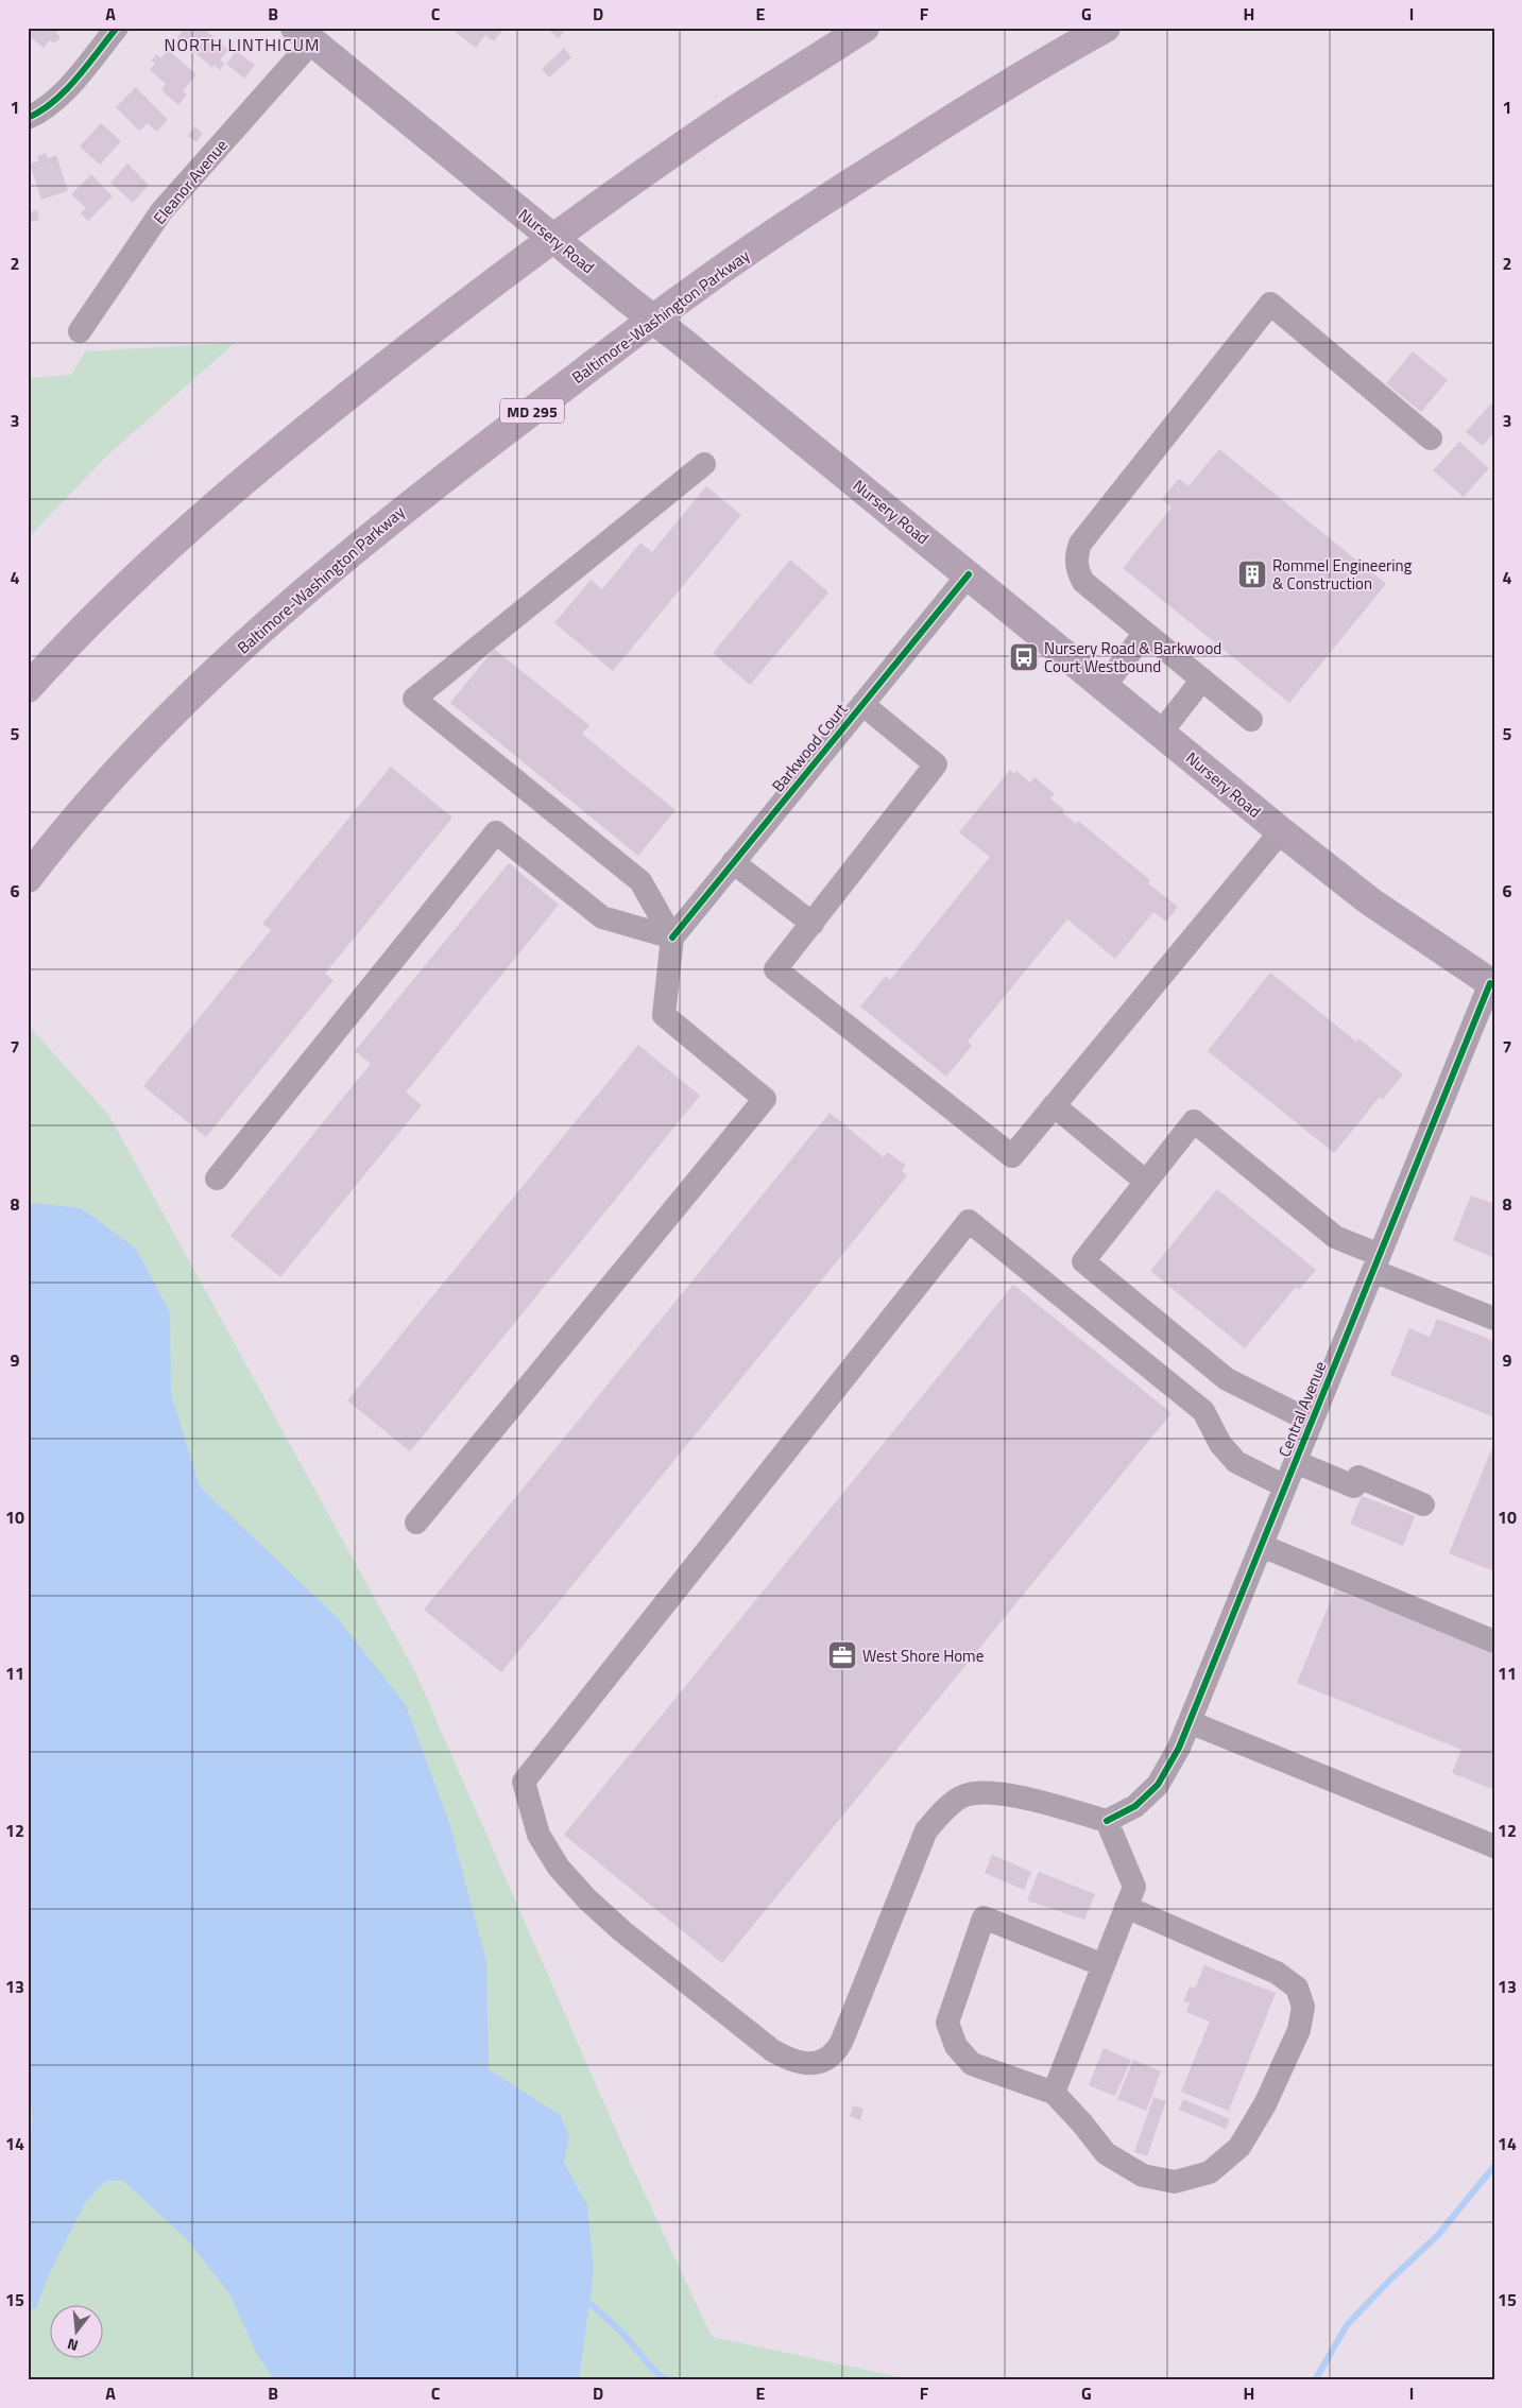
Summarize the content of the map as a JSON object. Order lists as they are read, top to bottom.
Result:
{
  "streets": {
    "highway": ["Baltimore-Washington Parkway", "MD 295"],
    "main road": ["Nursery Road"],
    "street": ["Eleanor Avenue", "Barkwood Court", "Central Avenue"]
  },
  "crossings": [
    ["Eleanor Avenue", "Nursery Road"],
    ["Nursery Road", "Barkwood Court"],
    ["Nursery Road", "Central Avenue"]
  ],
  "districts": ["NORTH LINTHICUM"],
  "places": {
    "building": ["Rommel Engineering & Construction"],
    "bus stop": ["Nursery Road & Barkwood Court Westbound"],
    "office": ["West Shore Home"]
  },
  "north": "bottom",
  "grid": {
    "columns": [
      "A",
      "B",
      "C",
      "D",
      "E",
      "F",
      "G",
      "H",
      "I"
    ],
    "rows": [
      "1",
      "2",
      "3",
      "4",
      "5",
      "6",
      "7",
      "8",
      "9",
      "10",
      "11",
      "12",
      "13",
      "14",
      "15"
    ]
  }
}
